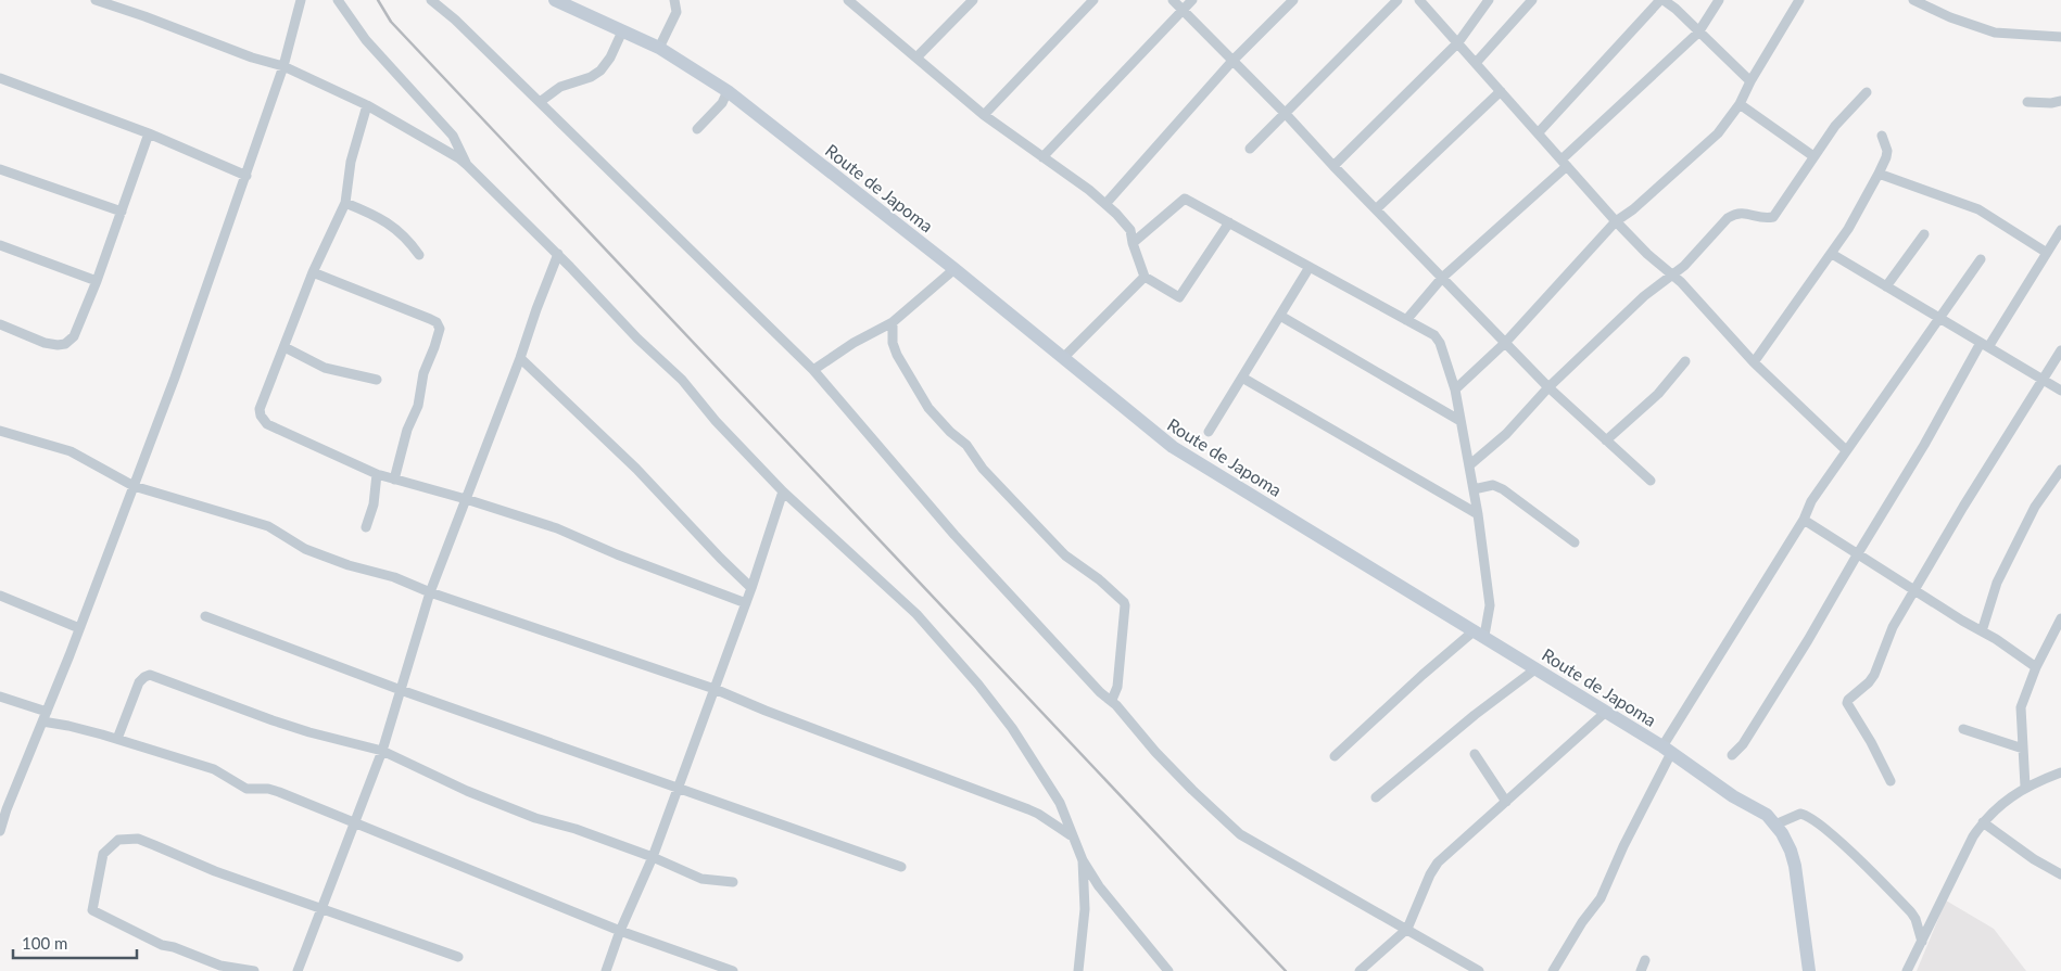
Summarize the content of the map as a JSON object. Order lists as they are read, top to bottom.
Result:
{
  "streets": {
    "street": ["Route de Japoma"]
  },
  "scale_bar": "100 m"
}
